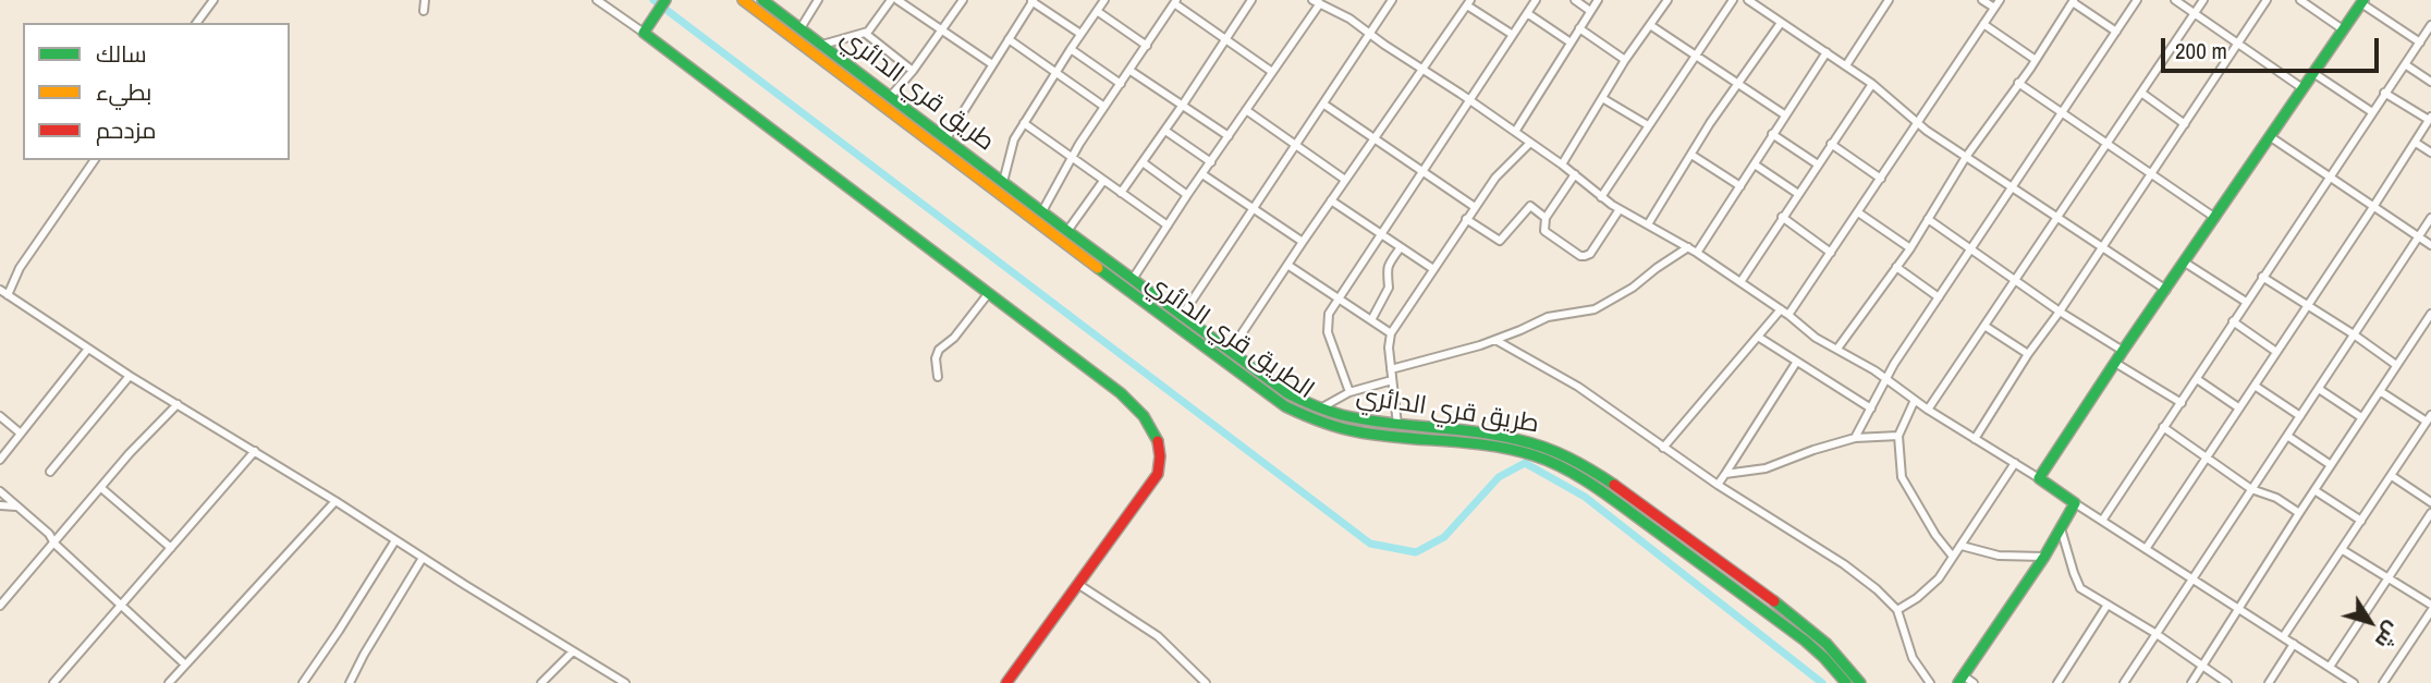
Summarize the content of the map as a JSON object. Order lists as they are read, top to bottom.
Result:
{
  "streets": {
    "main road": ["طريق قري الدائري", "الطريق قري الدائري"]
  },
  "legend": ["سالك", "بطيء", "مزدحم"],
  "scale_bar": "200 m",
  "north": "bottom right"
}
